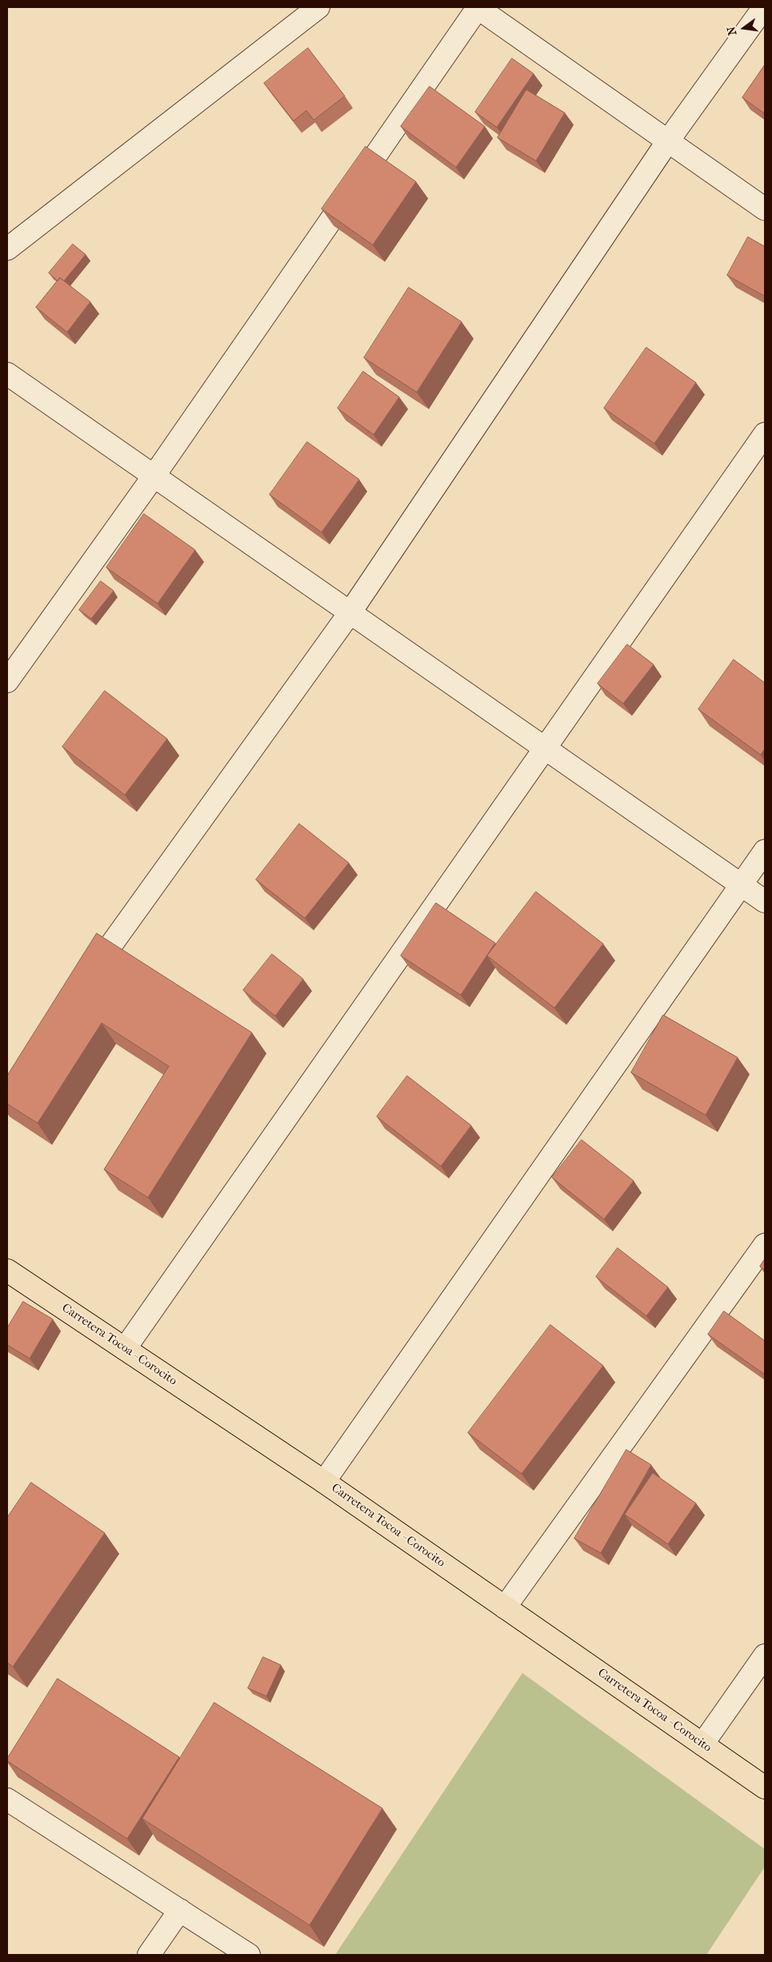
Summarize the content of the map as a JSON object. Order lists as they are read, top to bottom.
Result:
{
  "streets": {
    "main road": ["Carretera Tocoa - Corocito"]
  },
  "north": "left"
}
